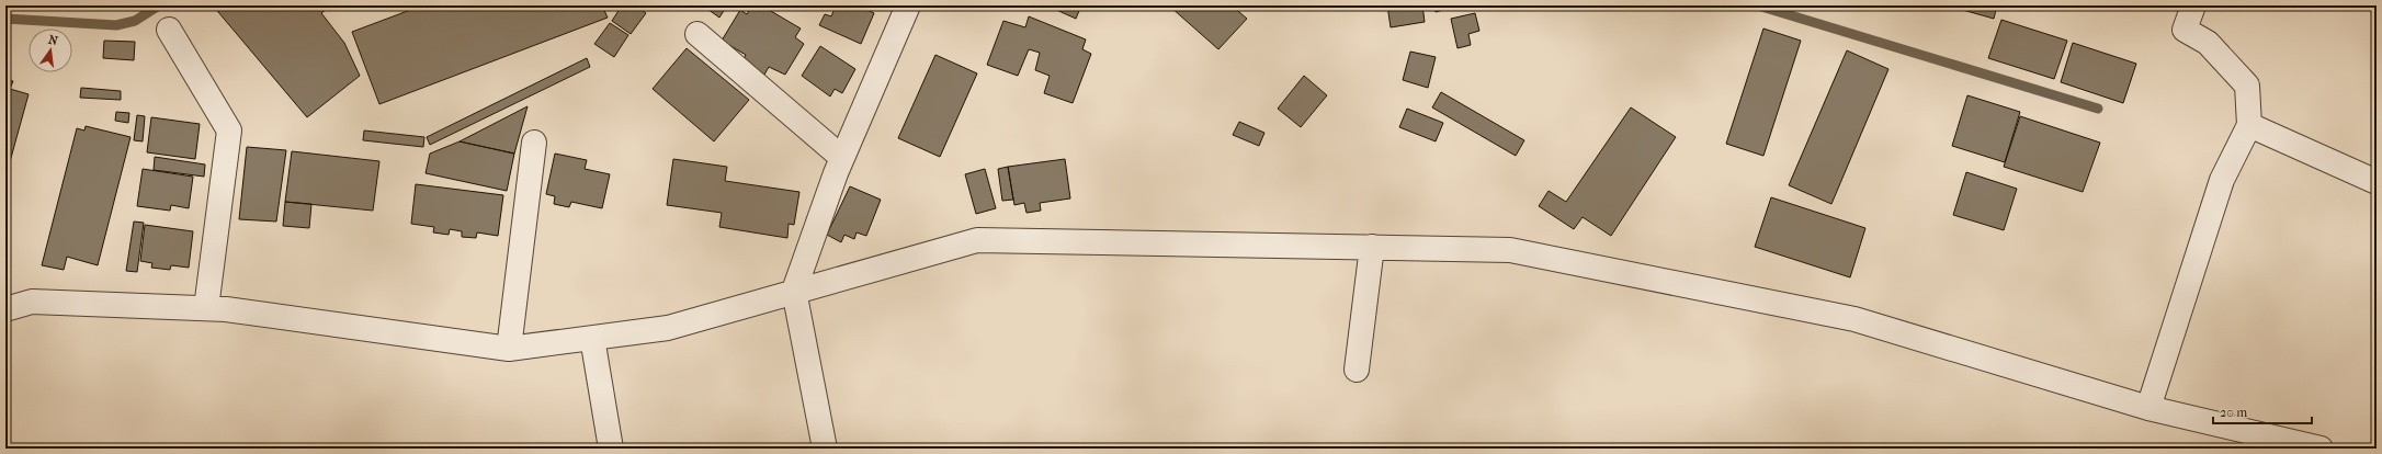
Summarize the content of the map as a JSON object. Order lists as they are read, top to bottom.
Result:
{
  "scale_bar": "20 m",
  "north": "top"
}
